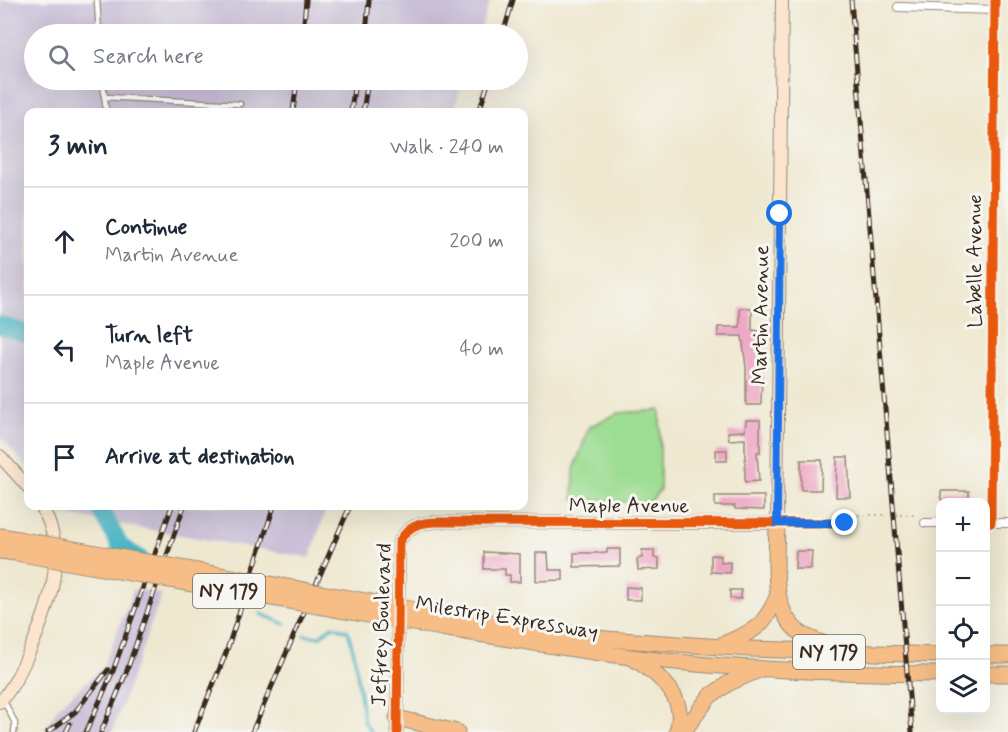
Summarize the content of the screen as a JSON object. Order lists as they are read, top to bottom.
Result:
{
  "streets": {
    "highway": ["NY 179", "Milestrip Expressway"],
    "street": [
      "Labelle Avenue",
      "Martin Avenue",
      "Maple Avenue",
      "Jeffrey Boulevard"
    ]
  },
  "crossings": [
    ["Martin Avenue", "Maple Avenue"],
    ["Maple Avenue", "Jeffrey Boulevard"]
  ],
  "page": {
    "search": "Search here",
    "heading": ["3 min", "Walk · 240 m"],
    "list": [
      ["Continue", "Martin Avenue", "200 m"],
      ["Turn left", "Maple Avenue", "40 m"],
      "Arrive at destination"
    ],
    "map_buttons": ["+", "−"]
  }
}
